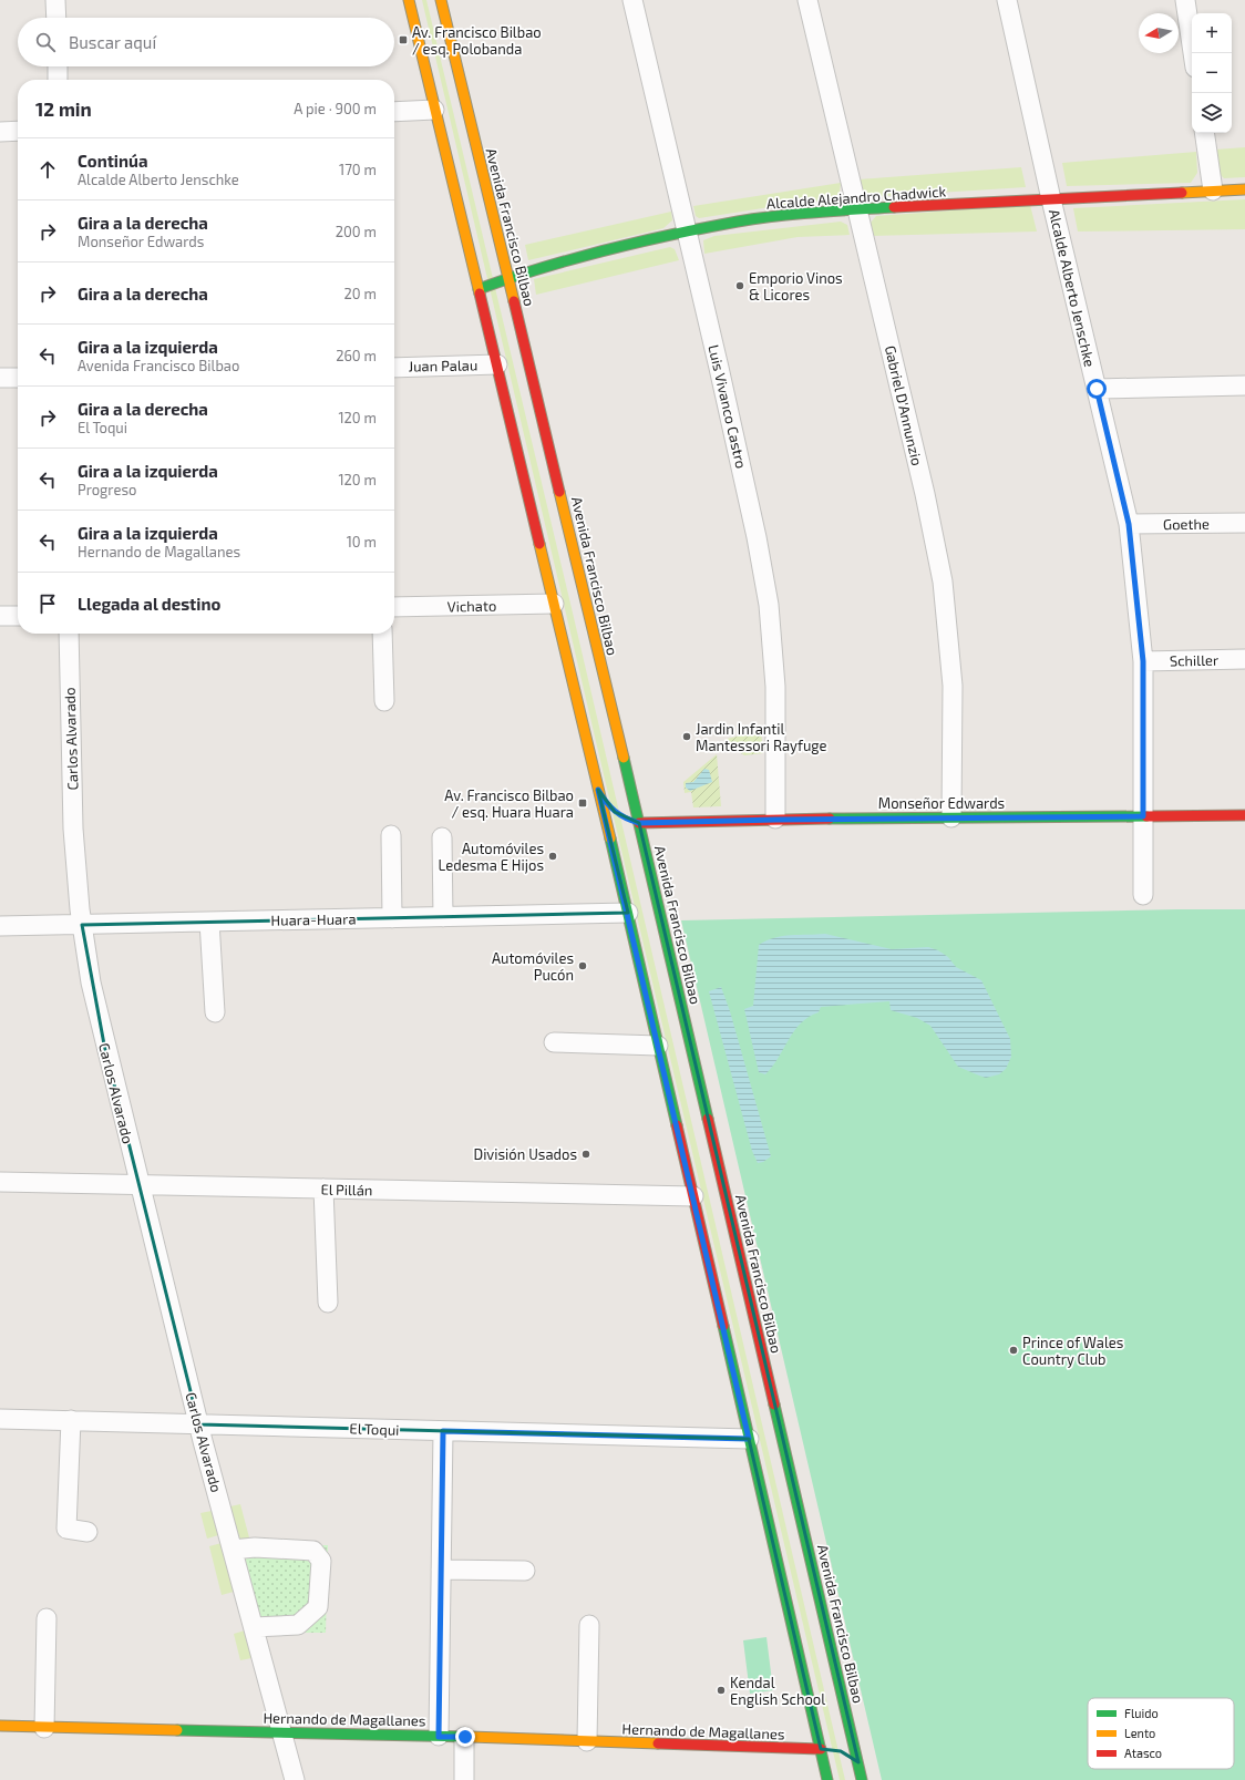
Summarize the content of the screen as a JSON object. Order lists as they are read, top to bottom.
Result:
{
  "streets": {
    "main road": [
      "Alcalde Alejandro Chadwick",
      "Avenida Francisco Bilbao",
      "Monseñor Edwards",
      "Hernando de Magallanes"
    ],
    "street": [
      "Alcalde Alberto Jenschke",
      "Juan Palau",
      "Gabriel D'Annunzio",
      "Luis Vivanco Castro",
      "Goethe",
      "Vichato",
      "Schiller",
      "Carlos Alvarado",
      "Huara-Huara",
      "El Pillán",
      "El Toqui"
    ]
  },
  "crossings": [
    ["Alcalde Alejandro Chadwick", "Avenida Francisco Bilbao"],
    ["Alcalde Alejandro Chadwick", "Alcalde Alberto Jenschke"],
    ["Alcalde Alejandro Chadwick", "Gabriel D'Annunzio"],
    ["Alcalde Alejandro Chadwick", "Luis Vivanco Castro"],
    ["Avenida Francisco Bilbao", "Monseñor Edwards"],
    ["Alcalde Alberto Jenschke", "Goethe"],
    ["Alcalde Alberto Jenschke", "Schiller"],
    ["Alcalde Alberto Jenschke", "Monseñor Edwards"],
    ["Gabriel D'Annunzio", "Monseñor Edwards"],
    ["Luis Vivanco Castro", "Monseñor Edwards"],
    ["Carlos Alvarado", "Huara-Huara"],
    ["Carlos Alvarado", "El Pillán"],
    ["Carlos Alvarado", "El Toqui"],
    ["Carlos Alvarado", "Hernando de Magallanes"]
  ],
  "places": {
    "transit": ["Av. Francisco Bilbao / esq. Polobanda", "Av. Francisco Bilbao / esq. Huara Huara"],
    "other": [
      "Emporio Vinos & Licores",
      "Jardin Infantil Mantessori Rayfuge",
      "Automóviles Ledesma E Hijos",
      "Automóviles Pucón",
      "División Usados",
      "Prince of Wales Country Club",
      "Kendal English School"
    ]
  },
  "legend": ["Fluido", "Lento", "Atasco"],
  "north": "left",
  "page": {
    "map_buttons": ["+", "−"],
    "search": "Buscar aquí",
    "heading": ["12 min", "A pie · 900 m"],
    "list": [
      ["Continúa", "Alcalde Alberto Jenschke", "170 m"],
      ["Gira a la derecha", "Monseñor Edwards", "200 m"],
      ["Gira a la derecha", "20 m"],
      ["Gira a la izquierda", "Avenida Francisco Bilbao", "260 m"],
      ["Gira a la derecha", "El Toqui", "120 m"],
      ["Gira a la izquierda", "Progreso", "120 m"],
      ["Gira a la izquierda", "Hernando de Magallanes", "10 m"],
      "Llegada al destino"
    ]
  }
}
